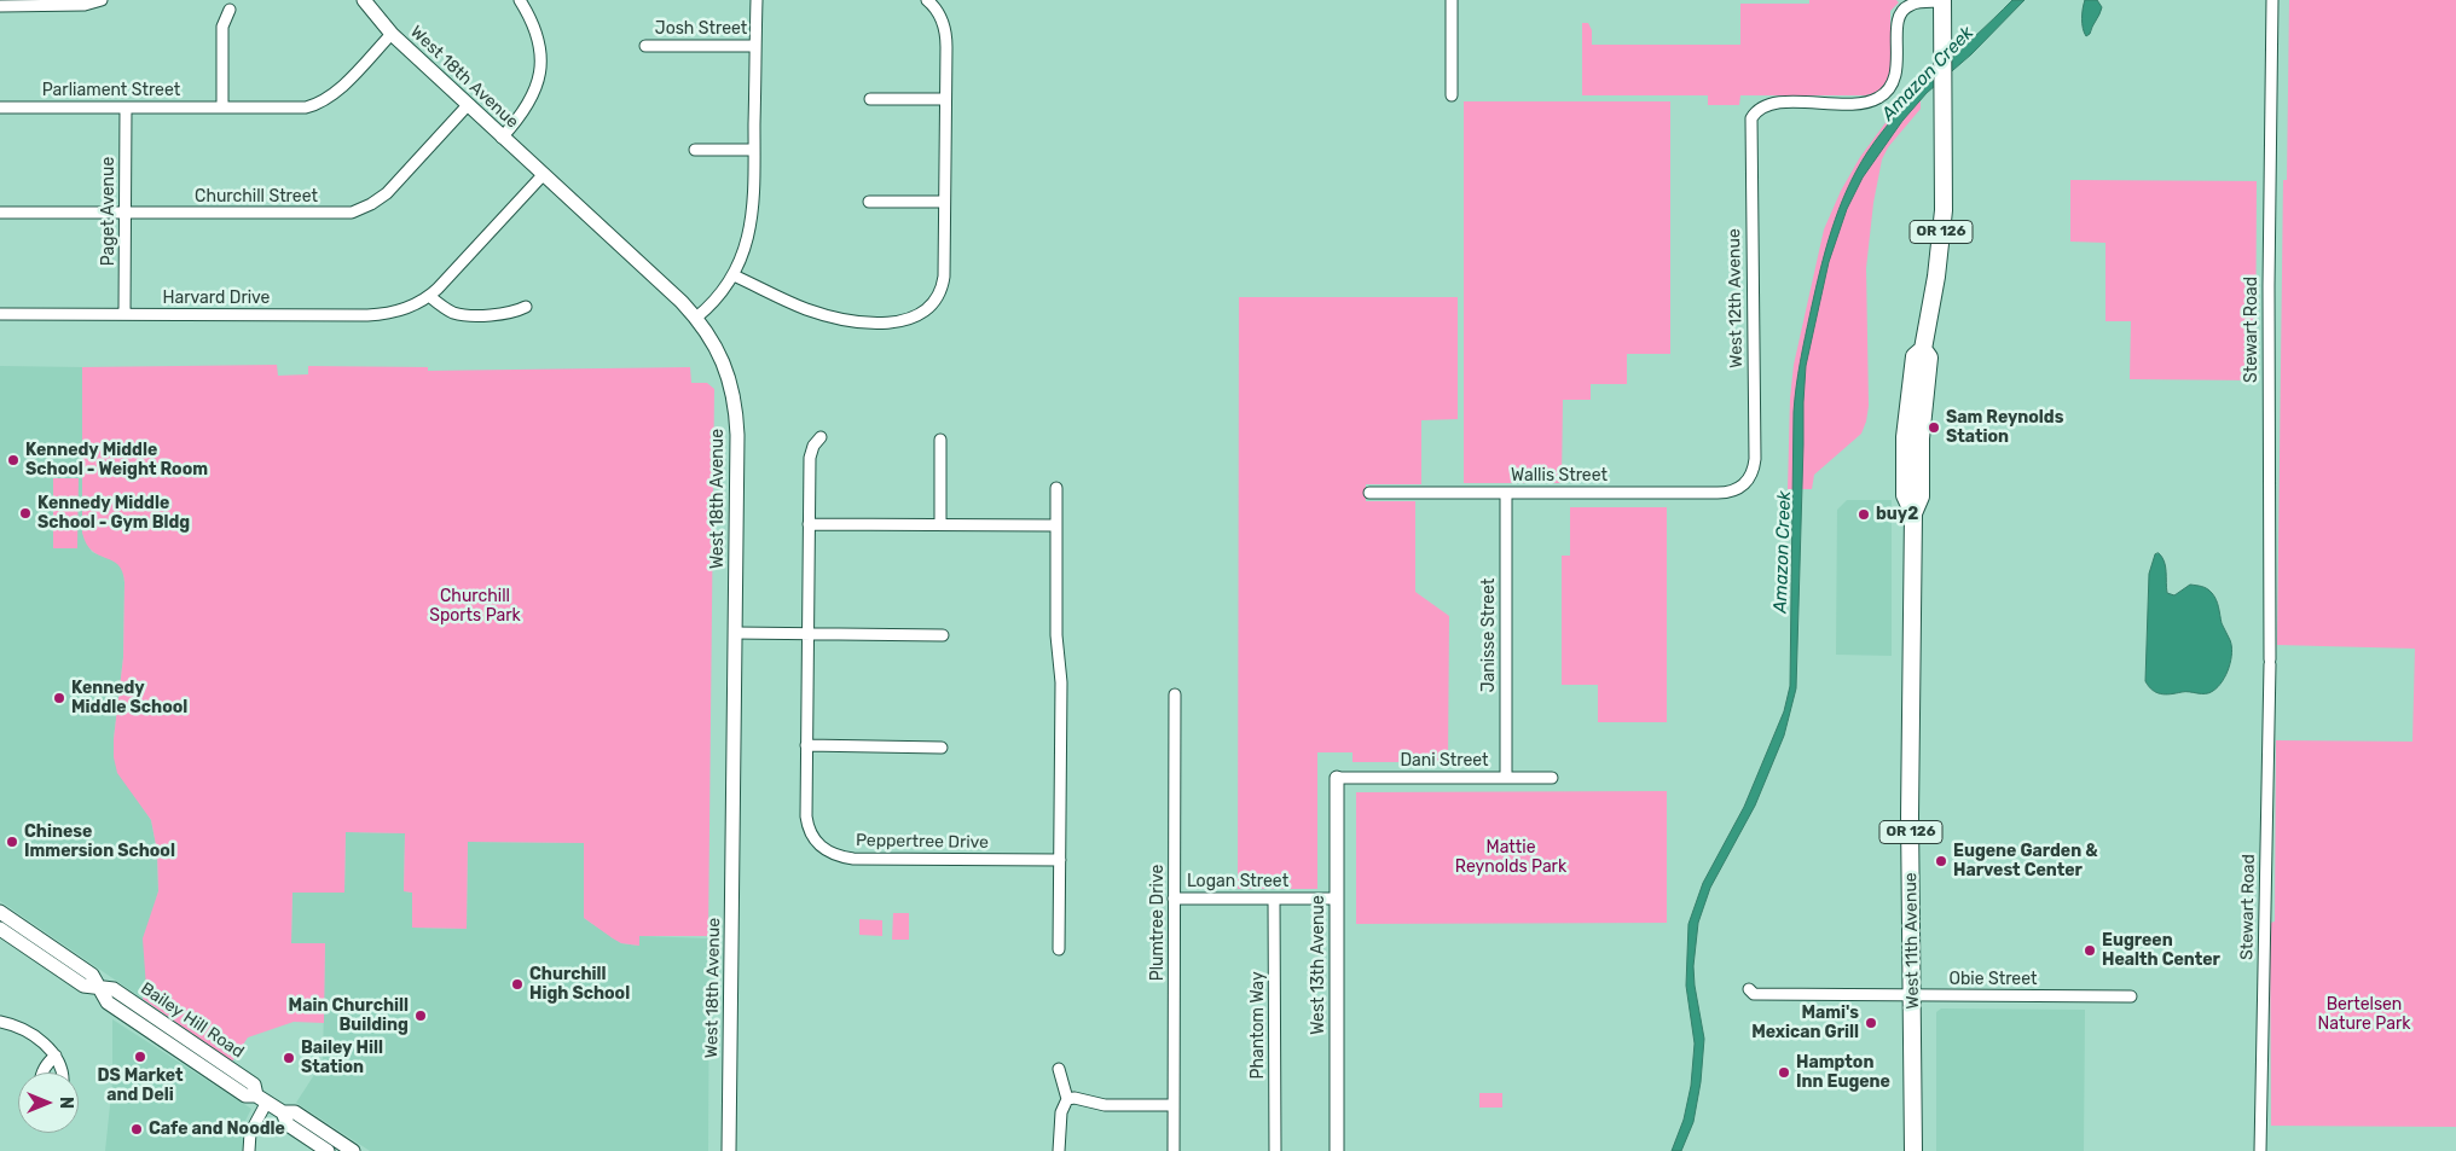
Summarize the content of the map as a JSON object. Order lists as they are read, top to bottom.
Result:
{
  "streets": {
    "main road": ["OR 126", "West 11th Avenue"],
    "street": [
      "Josh Street",
      "West 18th Avenue",
      "Parliament Street",
      "Churchill Street",
      "Paget Avenue",
      "Harvard Drive",
      "West 12th Avenue",
      "Stewart Road",
      "Wallis Street",
      "Janisse Street",
      "Dani Street",
      "Peppertree Drive",
      "Logan Street",
      "Plumtree Drive",
      "West 13th Avenue",
      "Obie Street",
      "Bailey Hill Road",
      "Phantom Way"
    ]
  },
  "crossings": [
    ["Josh Street", "West 18th Avenue"],
    ["West 18th Avenue", "Parliament Street"],
    ["West 18th Avenue", "Churchill Street"],
    ["West 18th Avenue", "Harvard Drive"],
    ["Parliament Street", "Paget Avenue"],
    ["Churchill Street", "Paget Avenue"],
    ["Paget Avenue", "Harvard Drive"],
    ["West 12th Avenue", "Wallis Street"],
    ["West 12th Avenue", "West 11th Avenue"],
    ["Wallis Street", "Janisse Street"],
    ["Janisse Street", "Dani Street"],
    ["Dani Street", "West 13th Avenue"],
    ["Logan Street", "Plumtree Drive"],
    ["Logan Street", "West 13th Avenue"],
    ["Logan Street", "Phantom Way"],
    ["West 11th Avenue", "Obie Street"]
  ],
  "water": ["Amazon Creek"],
  "parks": ["Churchill Sports Park", "Mattie Reynolds Park", "Bertelsen Nature Park"],
  "places": [
    "Sam Reynolds Station",
    "Kennedy Middle School - Weight Room",
    "Kennedy Middle School - Gym Bldg",
    "buy2",
    "Kennedy Middle School",
    "Chinese Immersion School",
    "Eugene Garden & Harvest Center",
    "Eugreen Health Center",
    "Churchill High School",
    "Main Churchill Building",
    "Mami's Mexican Grill",
    "DS Market and Deli",
    "Bailey Hill Station",
    "Hampton Inn Eugene",
    "Cafe and Noodle"
  ],
  "north": "right"
}
